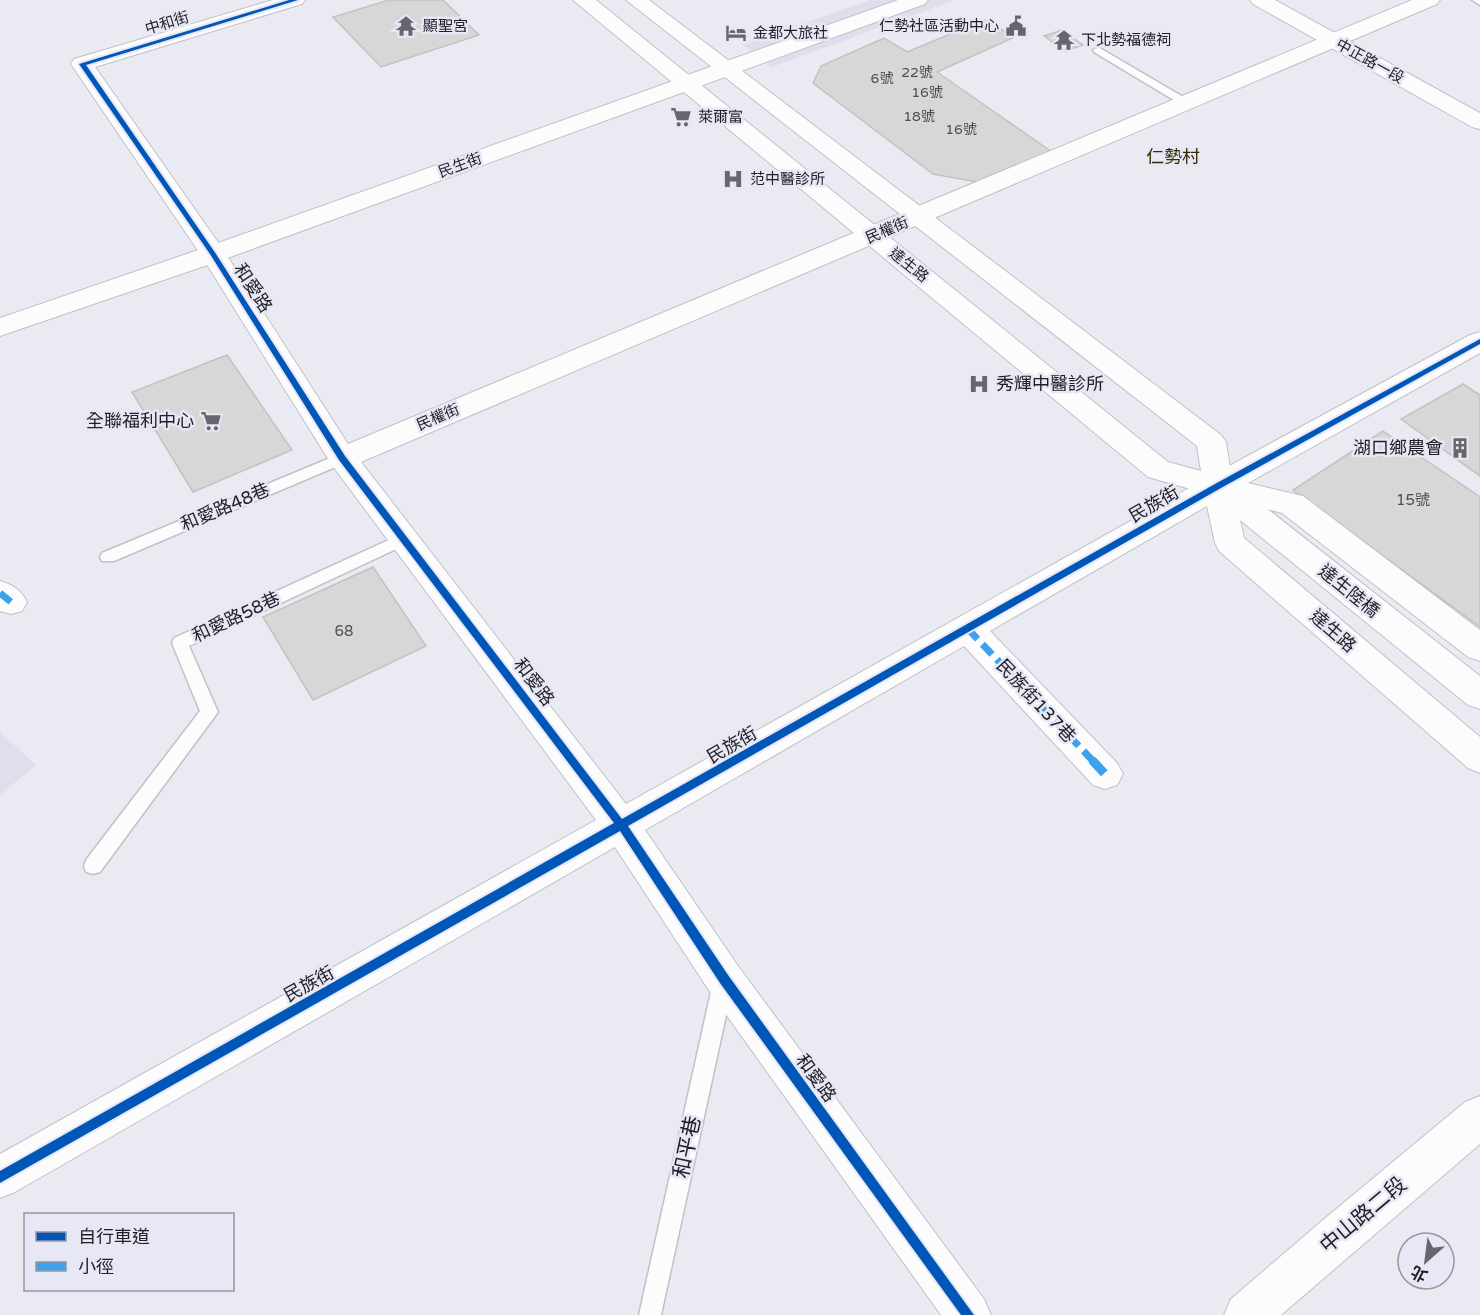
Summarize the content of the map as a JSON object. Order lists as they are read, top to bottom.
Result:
{
  "streets": {
    "street": [
      "中和街",
      "中正路一段",
      "民生街",
      "民權街",
      "達生路",
      "和愛路",
      "民族街",
      "達生陸橋",
      "民族街137巷",
      "中山路二段"
    ],
    "lane": ["和愛路48巷", "和愛路58巷", "和平巷"]
  },
  "crossings": [
    ["中和街", "和愛路"],
    ["中正路一段", "民權街"],
    ["民生街", "達生路"],
    ["民生街", "和愛路"],
    ["民權街", "達生路"],
    ["民權街", "和愛路"],
    ["民權街", "和愛路48巷"],
    ["達生路", "民族街"],
    ["達生路", "達生陸橋"],
    ["和愛路", "民族街"],
    ["和愛路", "和愛路48巷"],
    ["和愛路", "和愛路58巷"],
    ["和愛路", "和平巷"],
    ["民族街", "達生陸橋"],
    ["民族街", "民族街137巷"]
  ],
  "districts": ["仁勢村"],
  "places": {
    "temple": ["顯聖宮", "下北勢福德祠"],
    "public building": ["仁勢社區活動中心"],
    "hotel": ["金都大旅社"],
    "supermarket": ["萊爾富", "全聯福利中心"],
    "hospital": ["范中醫診所", "秀輝中醫診所"],
    "building": ["湖口鄉農會"]
  },
  "house_numbers": [
    "22號",
    "6號",
    "16號",
    "18號",
    "16號",
    "15號",
    "68"
  ],
  "legend": ["自行車道", "小徑"],
  "north": "bottom left"
}
